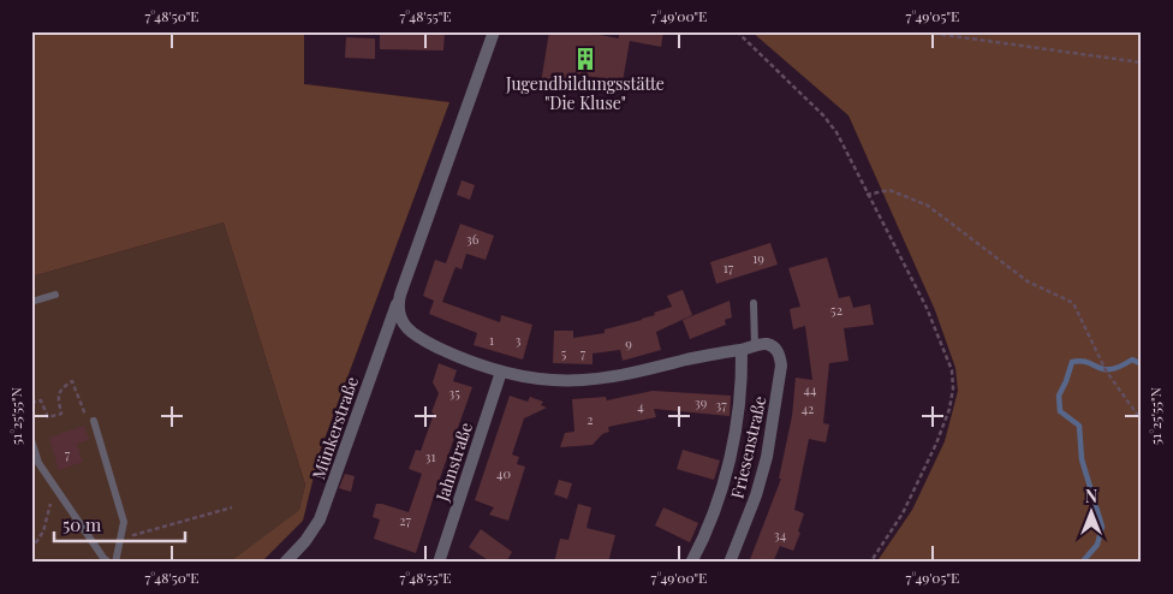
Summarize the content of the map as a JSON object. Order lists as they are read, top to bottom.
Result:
{
  "streets": {
    "street": ["Münkerstraße", "Friesenstraße", "Jahnstraße"]
  },
  "places": {
    "building": ["Jugendbildungsstätte \"Die Kluse\""]
  },
  "house_numbers": [
    "36",
    "19",
    "17",
    "52",
    "1",
    "3",
    "9",
    "5",
    "7",
    "44",
    "35",
    "39",
    "37",
    "4",
    "42",
    "2",
    "7",
    "31",
    "40",
    "27",
    "34"
  ],
  "scale_bar": "50 m",
  "north": "top",
  "coordinates": [
    "7°48'50\"E",
    "7°48'55\"E",
    "7°49'00\"E",
    "7°49'05\"E",
    "51°25'55\"N"
  ]
}
